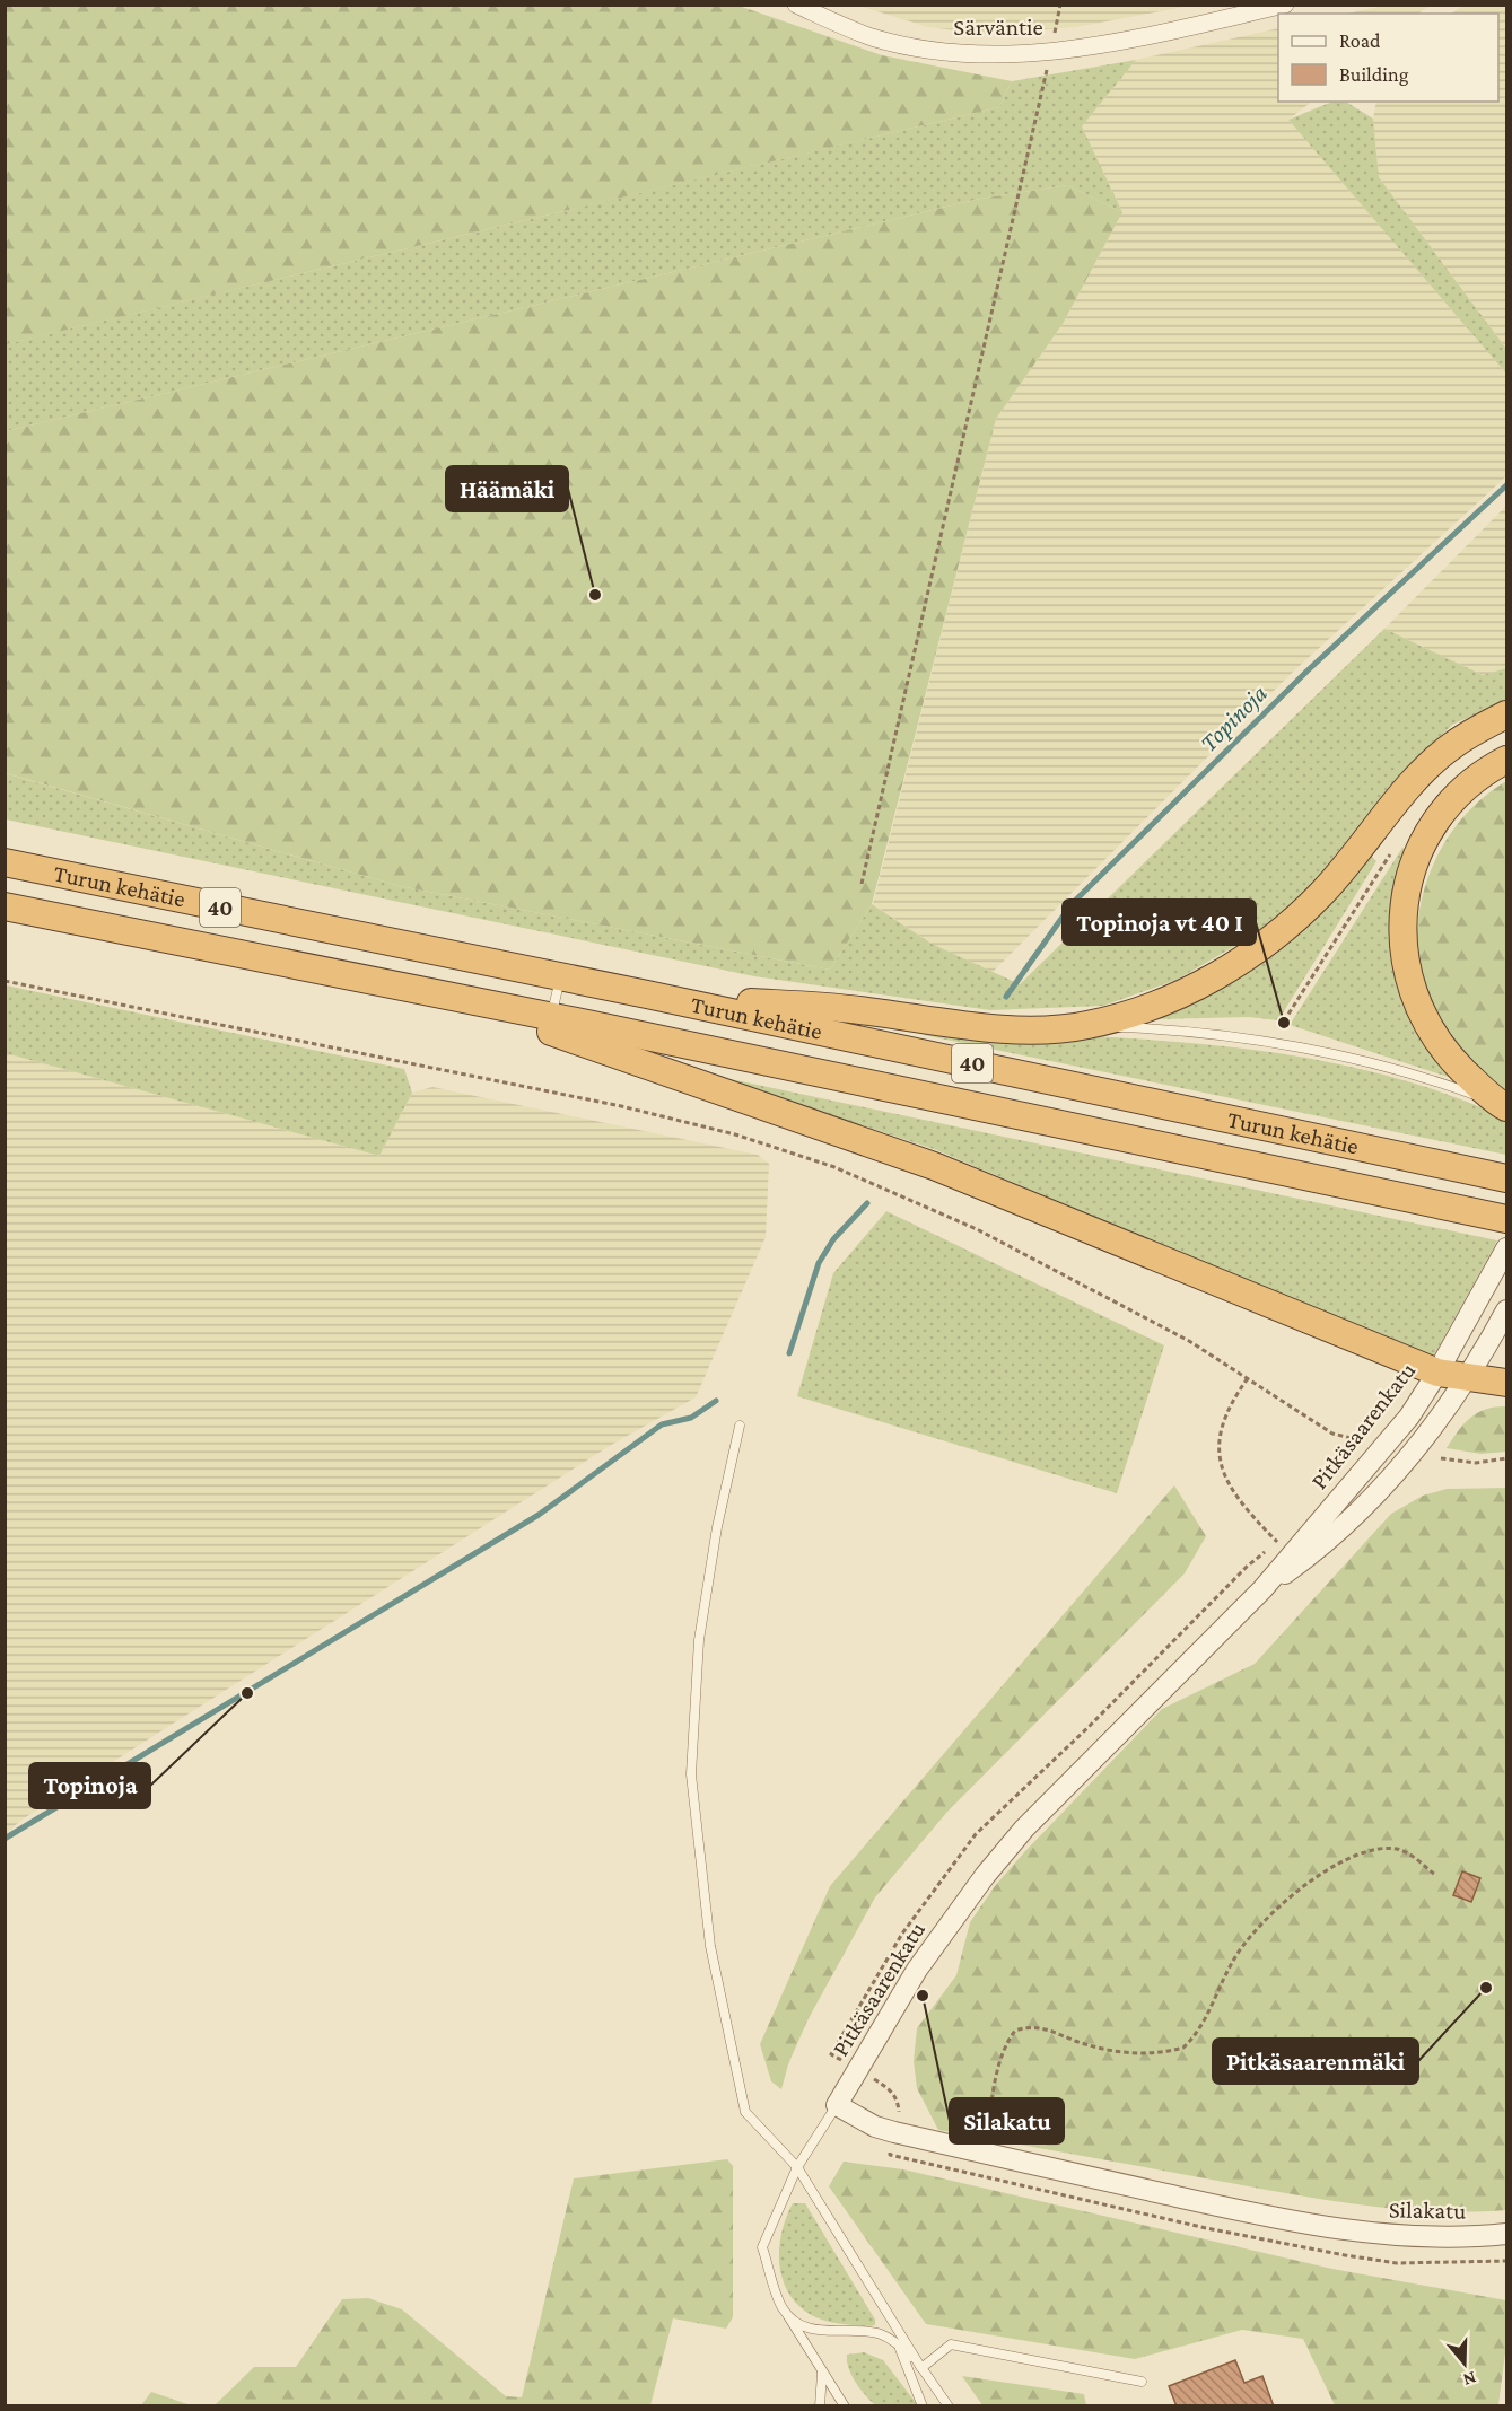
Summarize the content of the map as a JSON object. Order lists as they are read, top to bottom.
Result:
{
  "streets": {
    "highway": ["Turun kehätie", "40"],
    "street": ["Särväntie", "Pitkäsaarenkatu", "Silakatu"]
  },
  "crossings": [
    ["Pitkäsaarenkatu", "Silakatu"]
  ],
  "water": ["Topinoja"],
  "places": [
    "Häämäki",
    "Topinoja vt 40 I",
    "Topinoja",
    "Pitkäsaarenmäki",
    "Silakatu"
  ],
  "legend": ["Road", "Building"],
  "north": "bottom"
}
